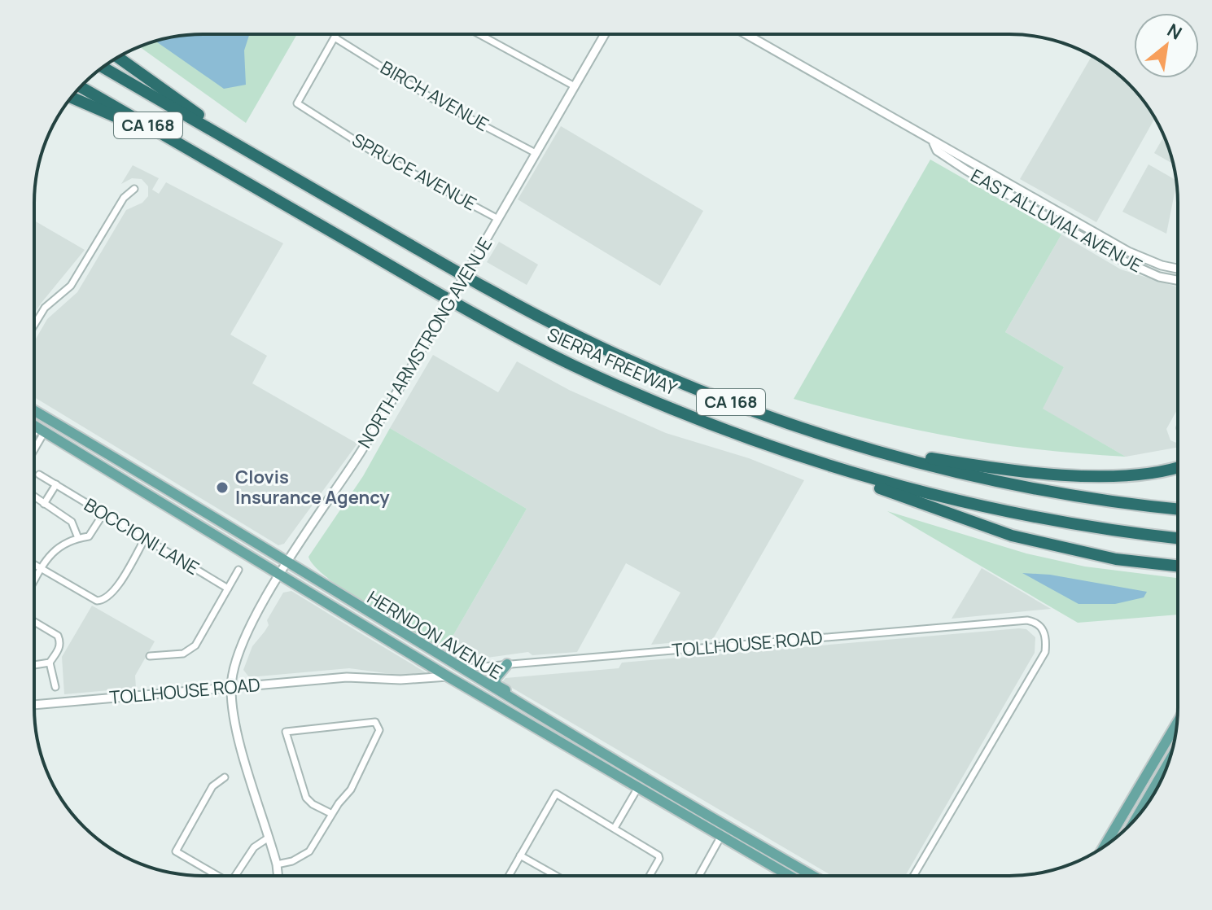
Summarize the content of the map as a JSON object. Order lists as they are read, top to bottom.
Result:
{
  "streets": {
    "highway": ["CA 168", "SIERRA FREEWAY"],
    "main road": ["HERNDON AVENUE"],
    "street": [
      "BIRCH AVENUE",
      "SPRUCE AVENUE",
      "EAST ALLUVIAL AVENUE",
      "NORTH ARMSTRONG AVENUE",
      "BOCCIONI LANE",
      "TOLLHOUSE ROAD"
    ]
  },
  "crossings": [
    ["BIRCH AVENUE", "SPRUCE AVENUE"],
    ["BIRCH AVENUE", "NORTH ARMSTRONG AVENUE"],
    ["SPRUCE AVENUE", "NORTH ARMSTRONG AVENUE"],
    ["NORTH ARMSTRONG AVENUE", "HERNDON AVENUE"],
    ["NORTH ARMSTRONG AVENUE", "TOLLHOUSE ROAD"],
    ["HERNDON AVENUE", "TOLLHOUSE ROAD"]
  ],
  "places": ["Clovis Insurance Agency"],
  "north": "top right"
}
